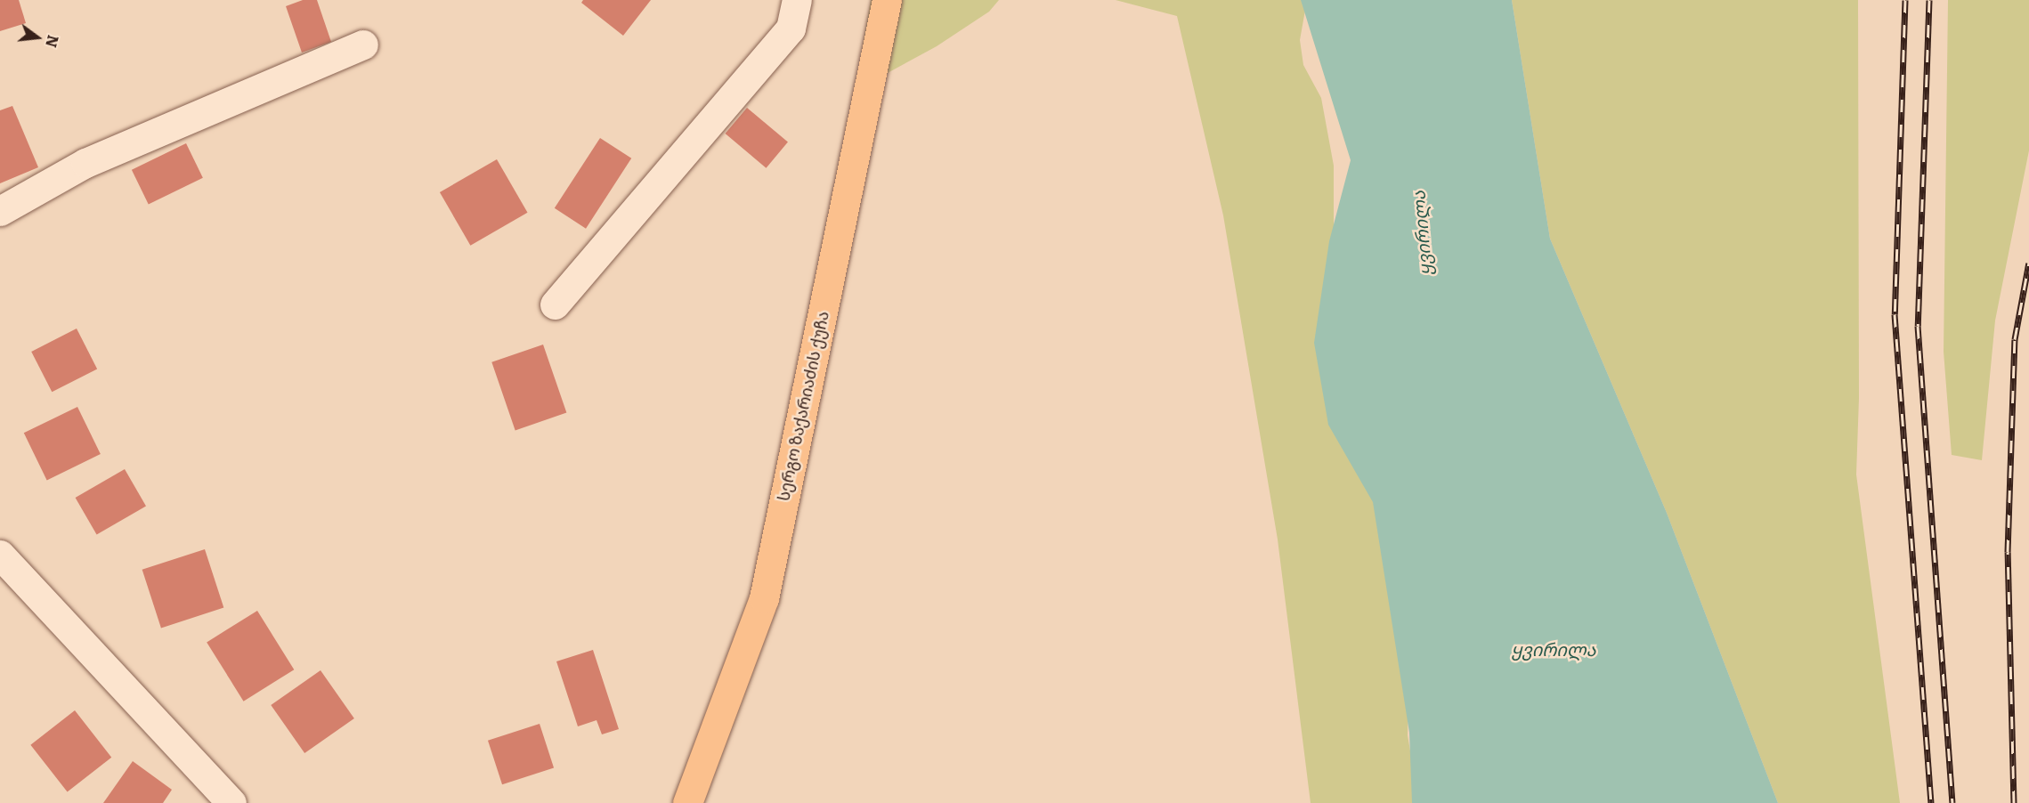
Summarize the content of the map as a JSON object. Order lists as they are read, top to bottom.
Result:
{
  "streets": {
    "main road": ["სერგო ზაქარიაძის ქუჩა"]
  },
  "water": ["ყვირილა"],
  "north": "right"
}
